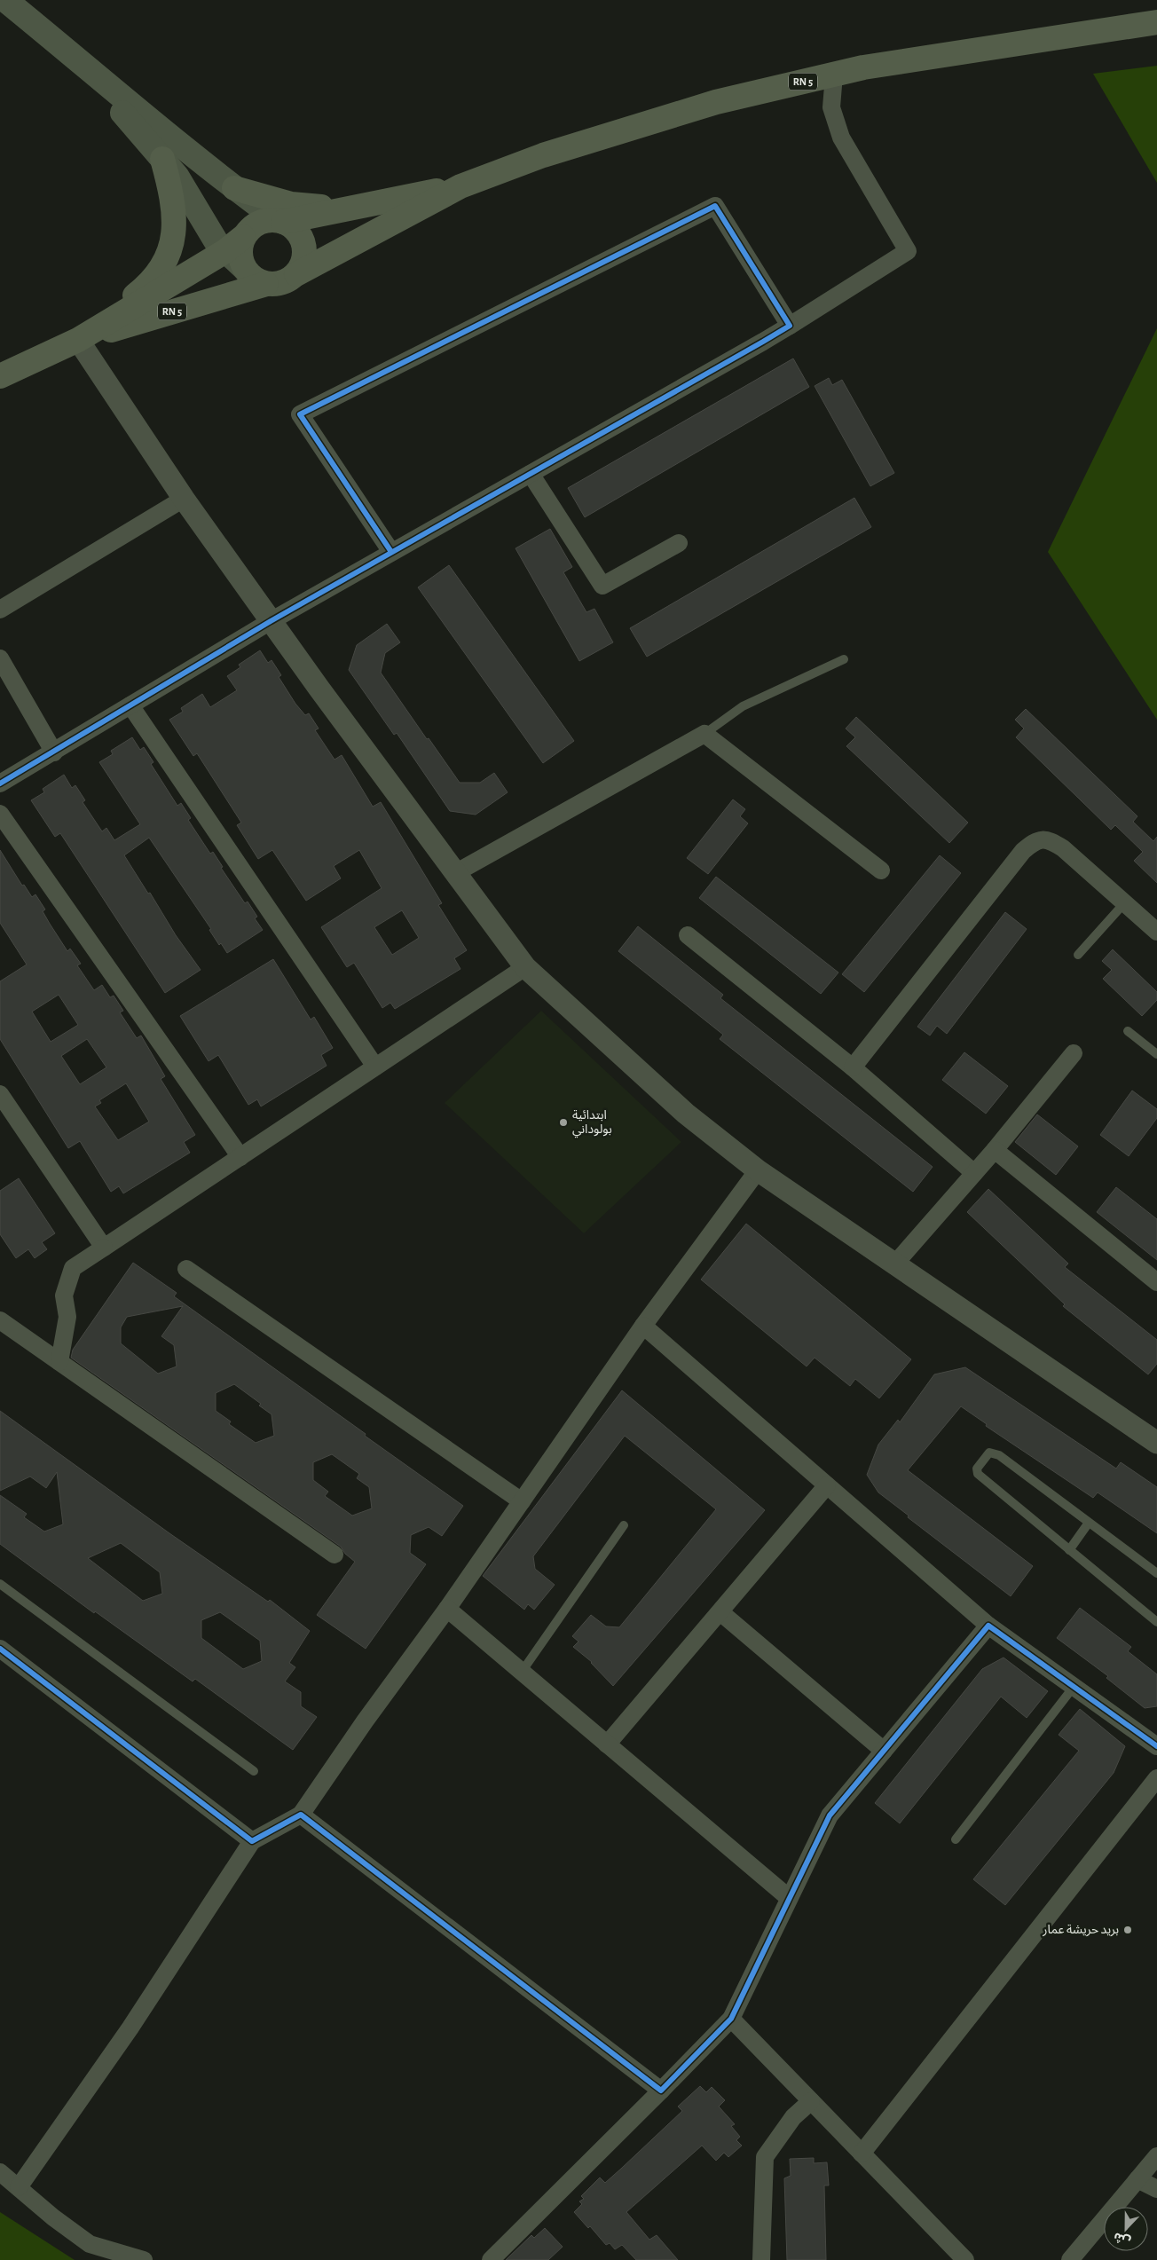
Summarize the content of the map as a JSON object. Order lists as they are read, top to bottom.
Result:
{
  "streets": {
    "main road": ["RN 5"]
  },
  "places": ["ابتدائية بولوداني", "بريد حريشة عمار"],
  "north": "bottom"
}
